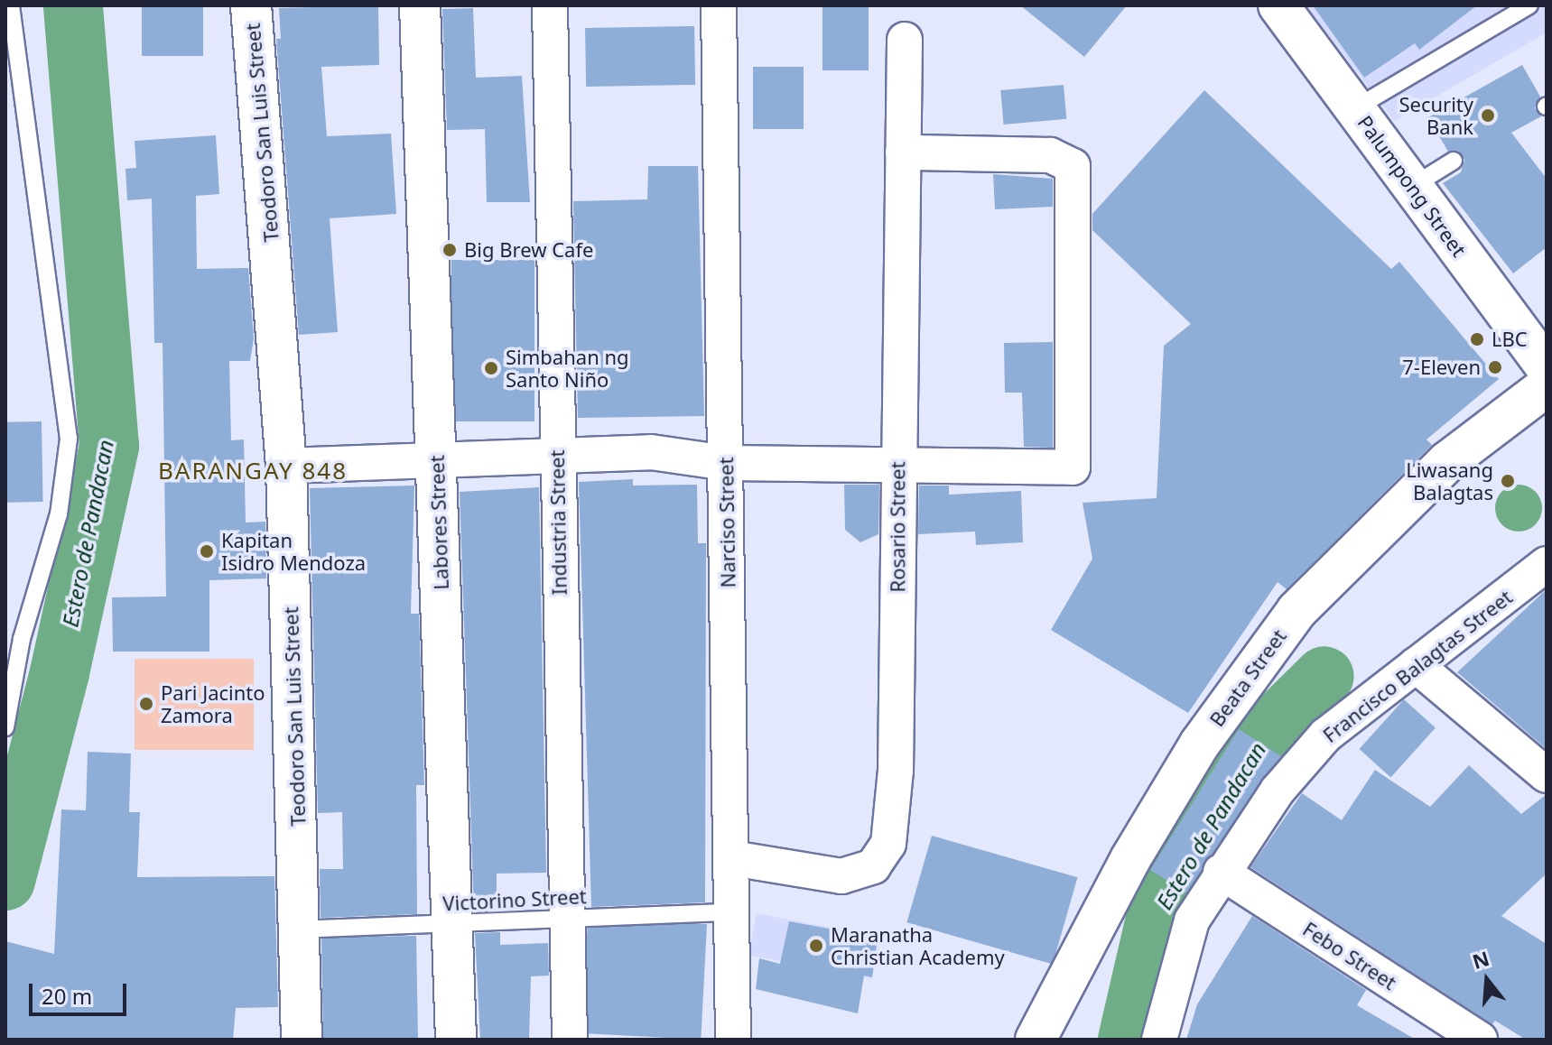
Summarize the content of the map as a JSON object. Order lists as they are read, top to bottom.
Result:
{
  "streets": {
    "street": [
      "Teodoro San Luis Street",
      "Palumpong Street",
      "Labores Street",
      "Industria Street",
      "Narciso Street",
      "Rosario Street",
      "Francisco Balagtas Street",
      "Beata Street",
      "Febo Street"
    ],
    "lane": ["Victorino Street"]
  },
  "crossings": [
    ["Teodoro San Luis Street", "Victorino Street"],
    ["Labores Street", "Victorino Street"],
    ["Industria Street", "Victorino Street"],
    ["Narciso Street", "Rosario Street"],
    ["Narciso Street", "Victorino Street"],
    ["Francisco Balagtas Street", "Febo Street"]
  ],
  "districts": ["BARANGAY 848"],
  "water": ["Estero de Pandacan"],
  "places": [
    "Security Bank",
    "Big Brew Cafe",
    "LBC",
    "7-Eleven",
    "Simbahan ng Santo Niño",
    "Liwasang Balagtas",
    "Kapitan Isidro Mendoza",
    "Pari Jacinto Zamora",
    "Maranatha Christian Academy"
  ],
  "scale_bar": "20 m",
  "north": "top"
}
